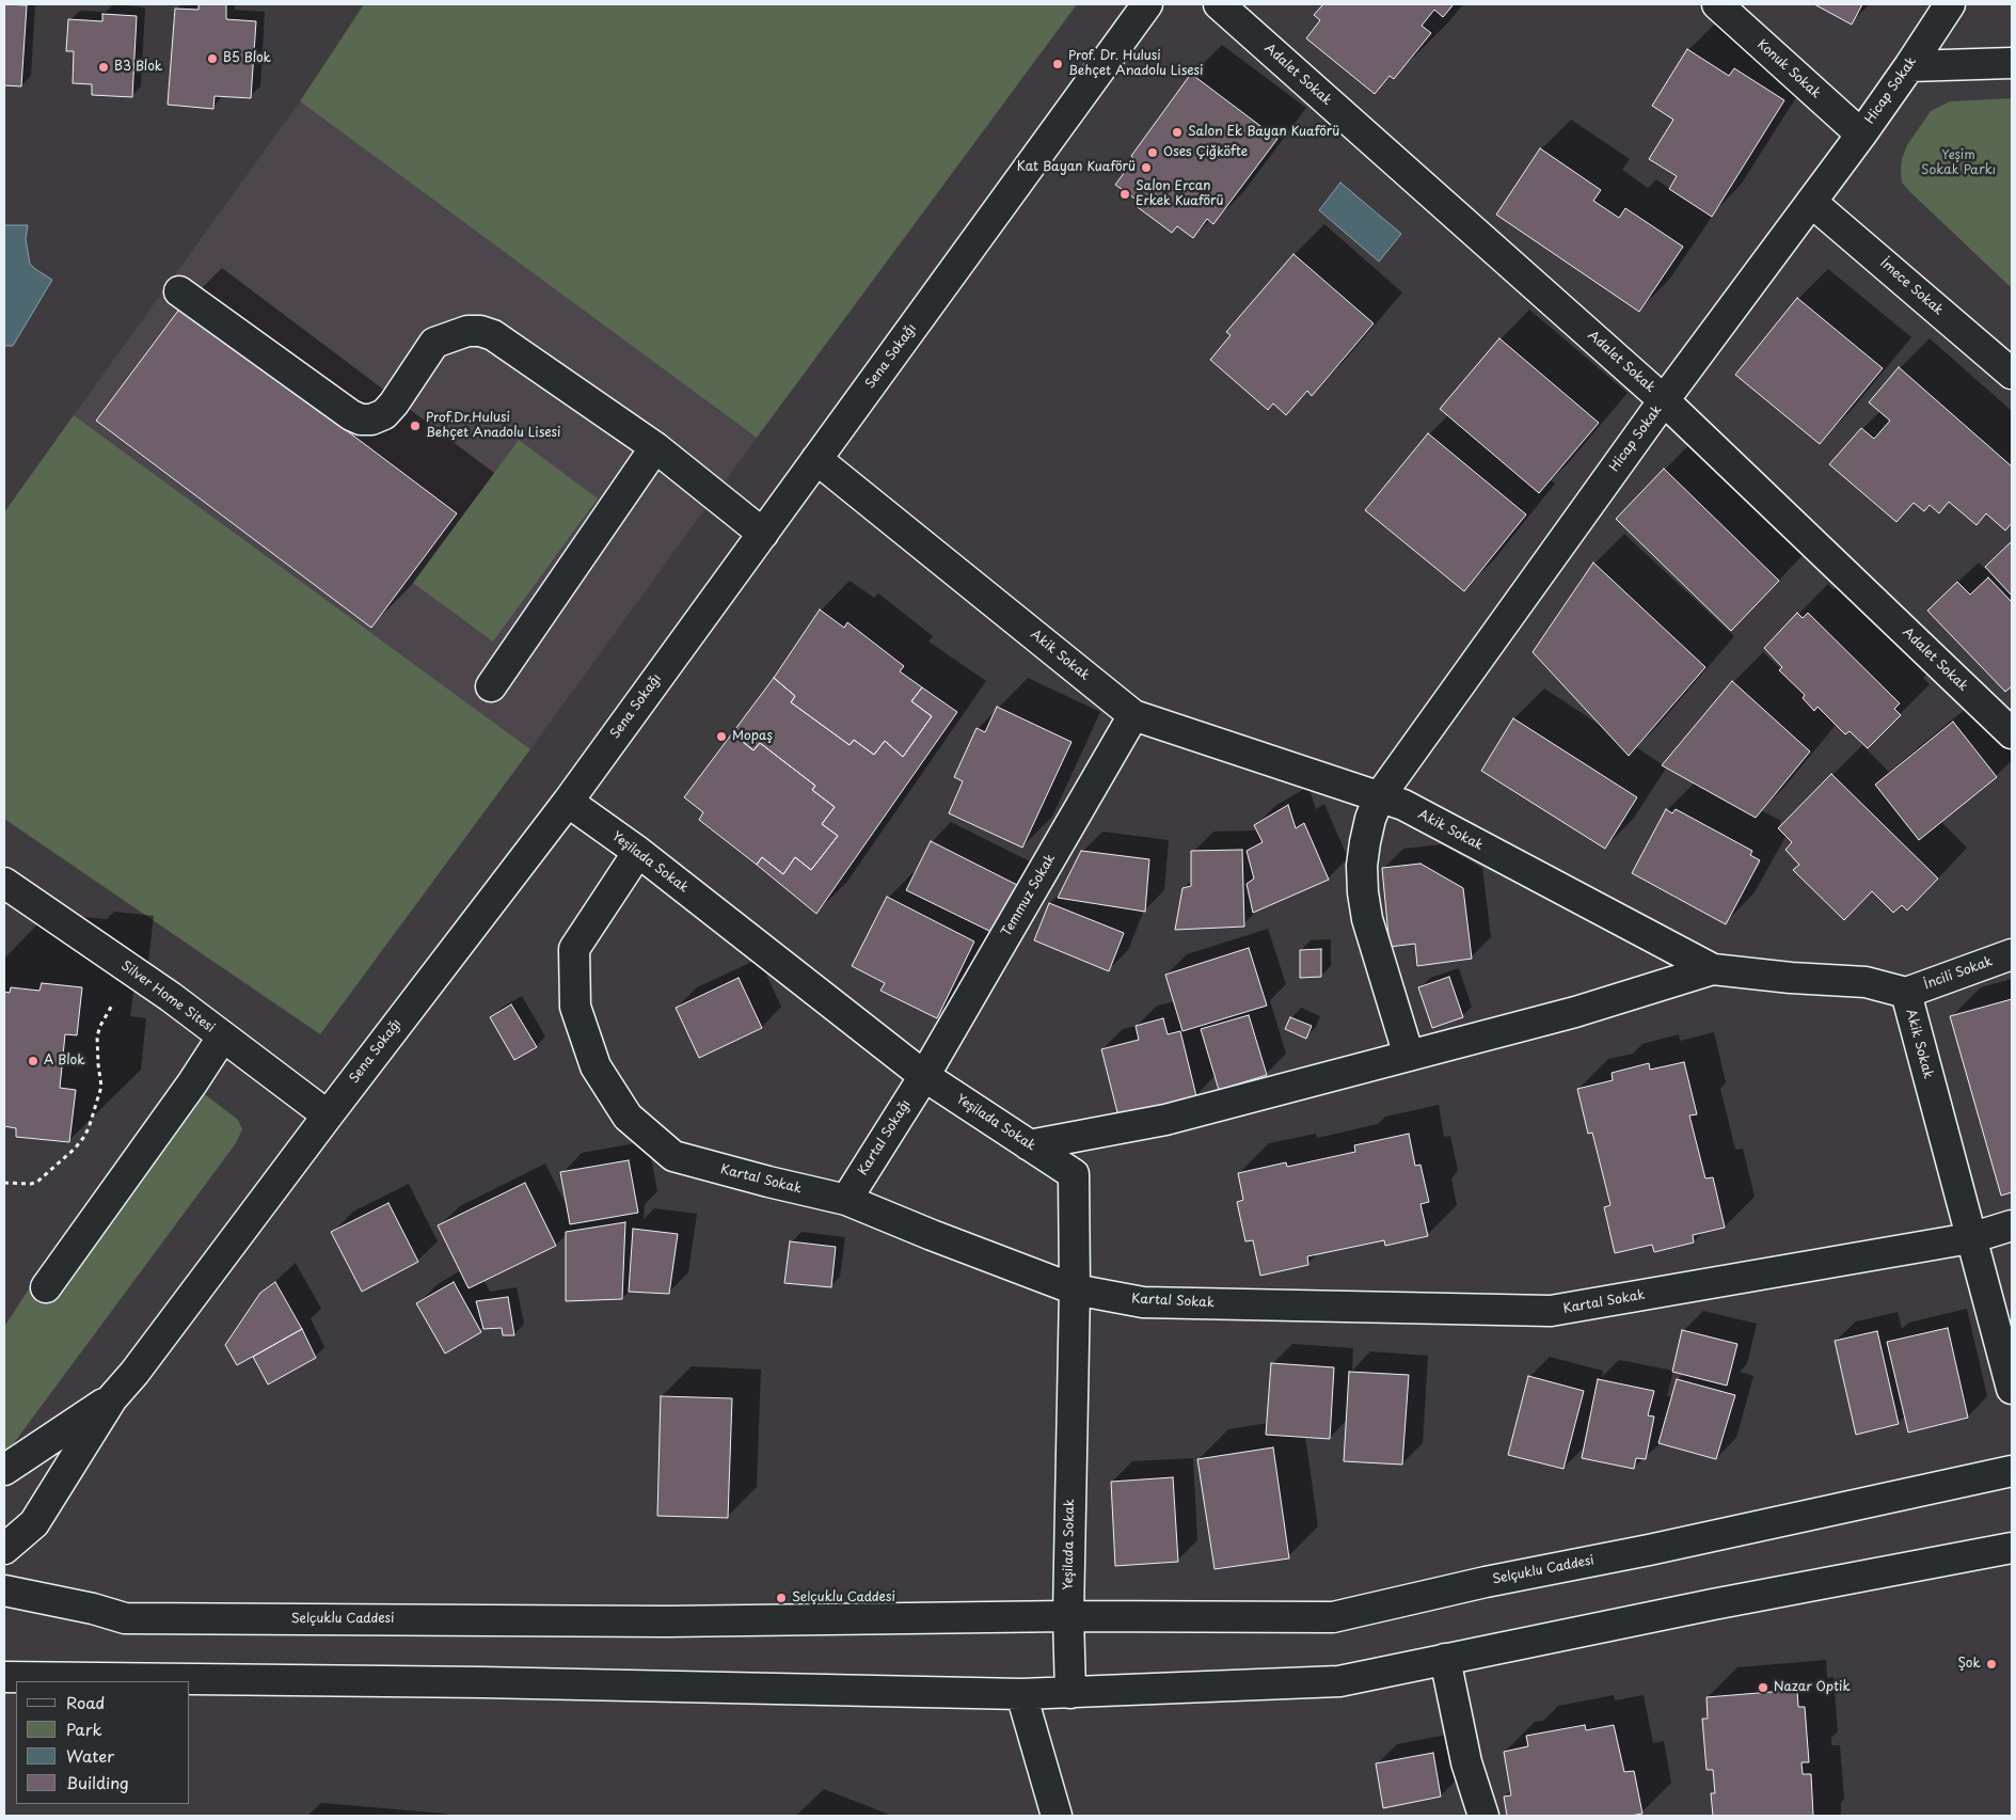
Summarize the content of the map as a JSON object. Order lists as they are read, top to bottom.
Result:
{
  "streets": {
    "street": [
      "Konuk Sokak",
      "Adalet Sokak",
      "Hicap Sokak",
      "İmece Sokak",
      "Sena Sokağı",
      "Akik Sokak",
      "Yeşilada Sokak",
      "Temmuz Sokak",
      "İncili Sokak",
      "Silver Home Sitesi",
      "Kartal Sokağı",
      "Kartal Sokak",
      "Selçuklu Caddesi"
    ]
  },
  "crossings": [
    ["Konuk Sokak", "Hicap Sokak"],
    ["Adalet Sokak", "Hicap Sokak"],
    ["Hicap Sokak", "İmece Sokak"],
    ["Hicap Sokak", "Akik Sokak"],
    ["Sena Sokağı", "Akik Sokak"],
    ["Sena Sokağı", "Yeşilada Sokak"],
    ["Sena Sokağı", "Silver Home Sitesi"],
    ["Akik Sokak", "Temmuz Sokak"],
    ["Akik Sokak", "İncili Sokak"],
    ["Akik Sokak", "Kartal Sokak"],
    ["Yeşilada Sokak", "Temmuz Sokak"],
    ["Yeşilada Sokak", "Kartal Sokağı"],
    ["Yeşilada Sokak", "Kartal Sokak"],
    ["Yeşilada Sokak", "Selçuklu Caddesi"],
    ["Temmuz Sokak", "Kartal Sokağı"],
    ["Kartal Sokağı", "Kartal Sokak"]
  ],
  "parks": ["Yeşim Sokak Parkı"],
  "places": [
    "B5 Blok",
    "Prof. Dr. Hulusi Behçet Anadolu Lisesi",
    "B3 Blok",
    "Salon Ek Bayan Kuaförü",
    "Oses Çiğköfte",
    "Kat Bayan Kuaförü",
    "Salon Ercan Erkek Kuaförü",
    "Prof.Dr.Hulusi Behçet Anadolu Lisesi",
    "Mopaş",
    "A Blok",
    "Selçuklu Caddesi",
    "Şok",
    "Nazar Optik"
  ],
  "legend": [
    "Road",
    "Park",
    "Water",
    "Building"
  ]
}
